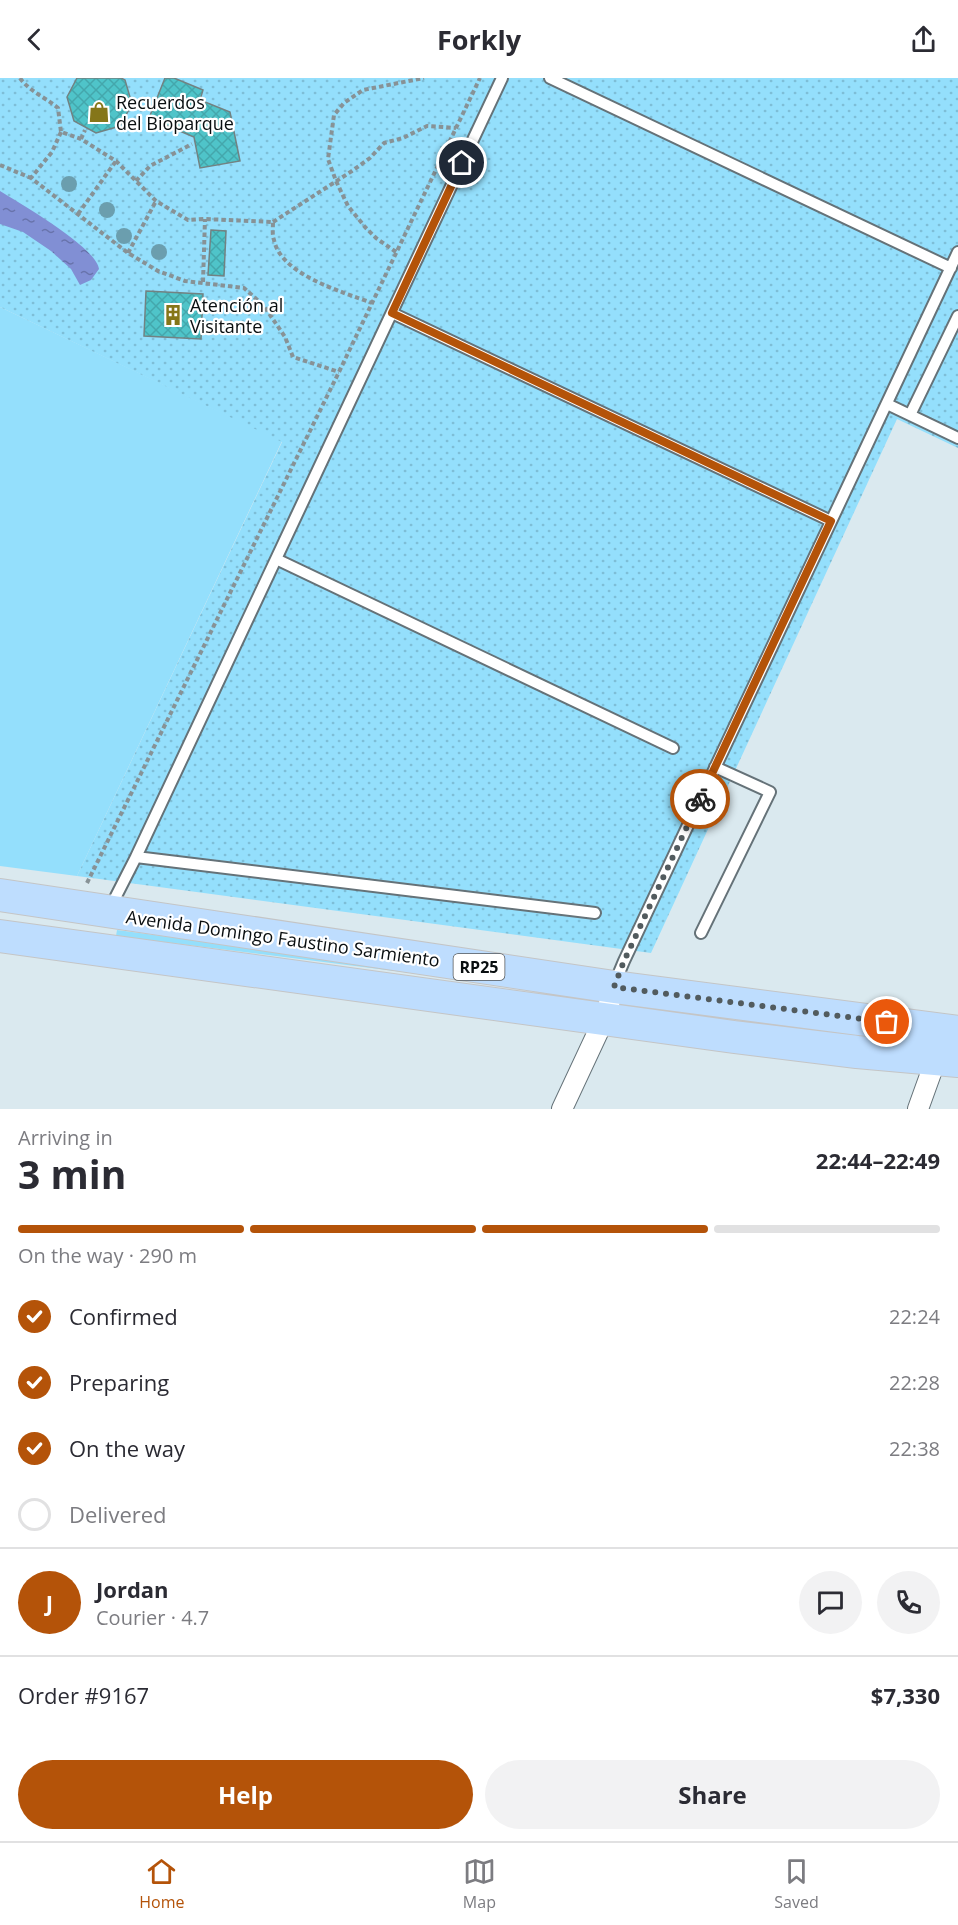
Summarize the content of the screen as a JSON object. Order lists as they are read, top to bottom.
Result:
{
  "streets": {
    "main road": ["Avenida Domingo Faustino Sarmiento", "RP25"]
  },
  "places": {
    "shop": ["Recuerdos del Bioparque"],
    "building": ["Atención al Visitante"]
  },
  "page": {
    "header": "Forkly",
    "heading": ["3 min", "Arriving in", "22:44–22:49"],
    "panel": [
      "Jordan",
      "Courier · 4.7",
      "Order #9167",
      "$7,330"
    ],
    "bar": "On the way · 290 m",
    "list": [
      ["Confirmed", "22:24"],
      ["Preparing", "22:28"],
      ["On the way", "22:38"],
      "Delivered"
    ],
    "round": "J",
    "buttons": ["Help", "Share"],
    "tabs": ["Home", "Map", "Saved"]
  }
}
